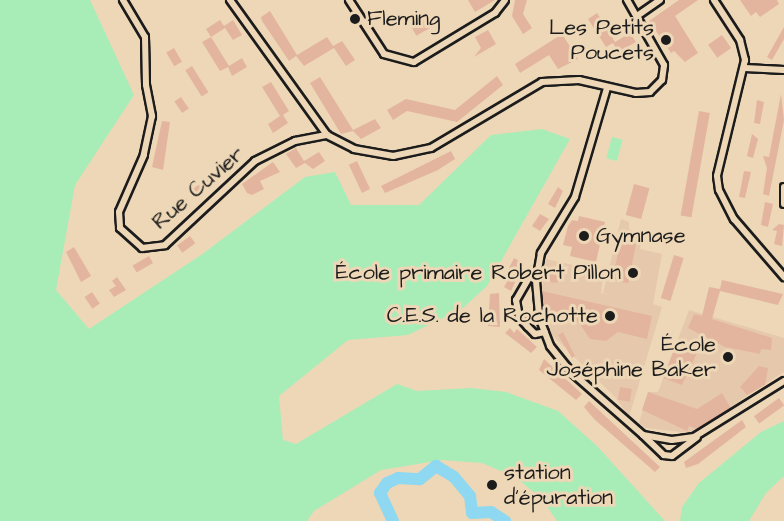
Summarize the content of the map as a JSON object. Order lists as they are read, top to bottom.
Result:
{
  "streets": {
    "street": ["Rue Cuvier"]
  },
  "places": [
    "Fleming",
    "Les Petits Poucets",
    "Gymnase",
    "École primaire Robert Pillon",
    "C.E.S. de la Rochotte",
    "École Joséphine Baker",
    "station d'épuration"
  ]
}
